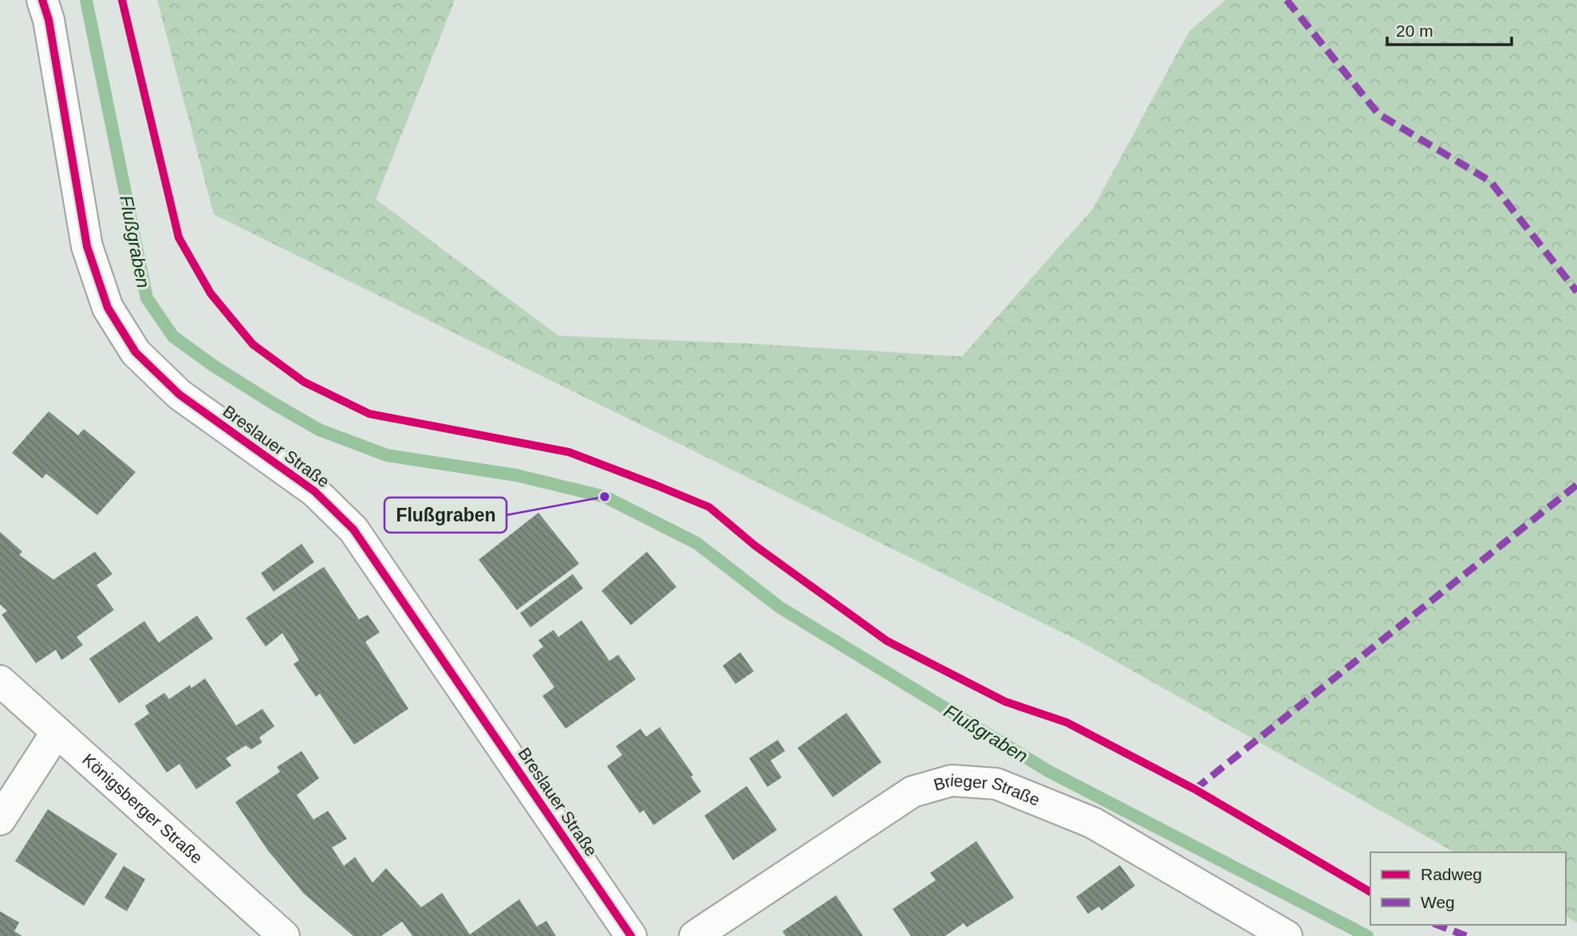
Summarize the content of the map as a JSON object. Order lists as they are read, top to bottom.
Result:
{
  "streets": {
    "street": ["Breslauer Straße", "Brieger Straße", "Königsberger Straße"]
  },
  "water": ["Flußgraben"],
  "places": ["Flußgraben"],
  "legend": ["Radweg", "Weg"],
  "scale_bar": "20 m"
}
